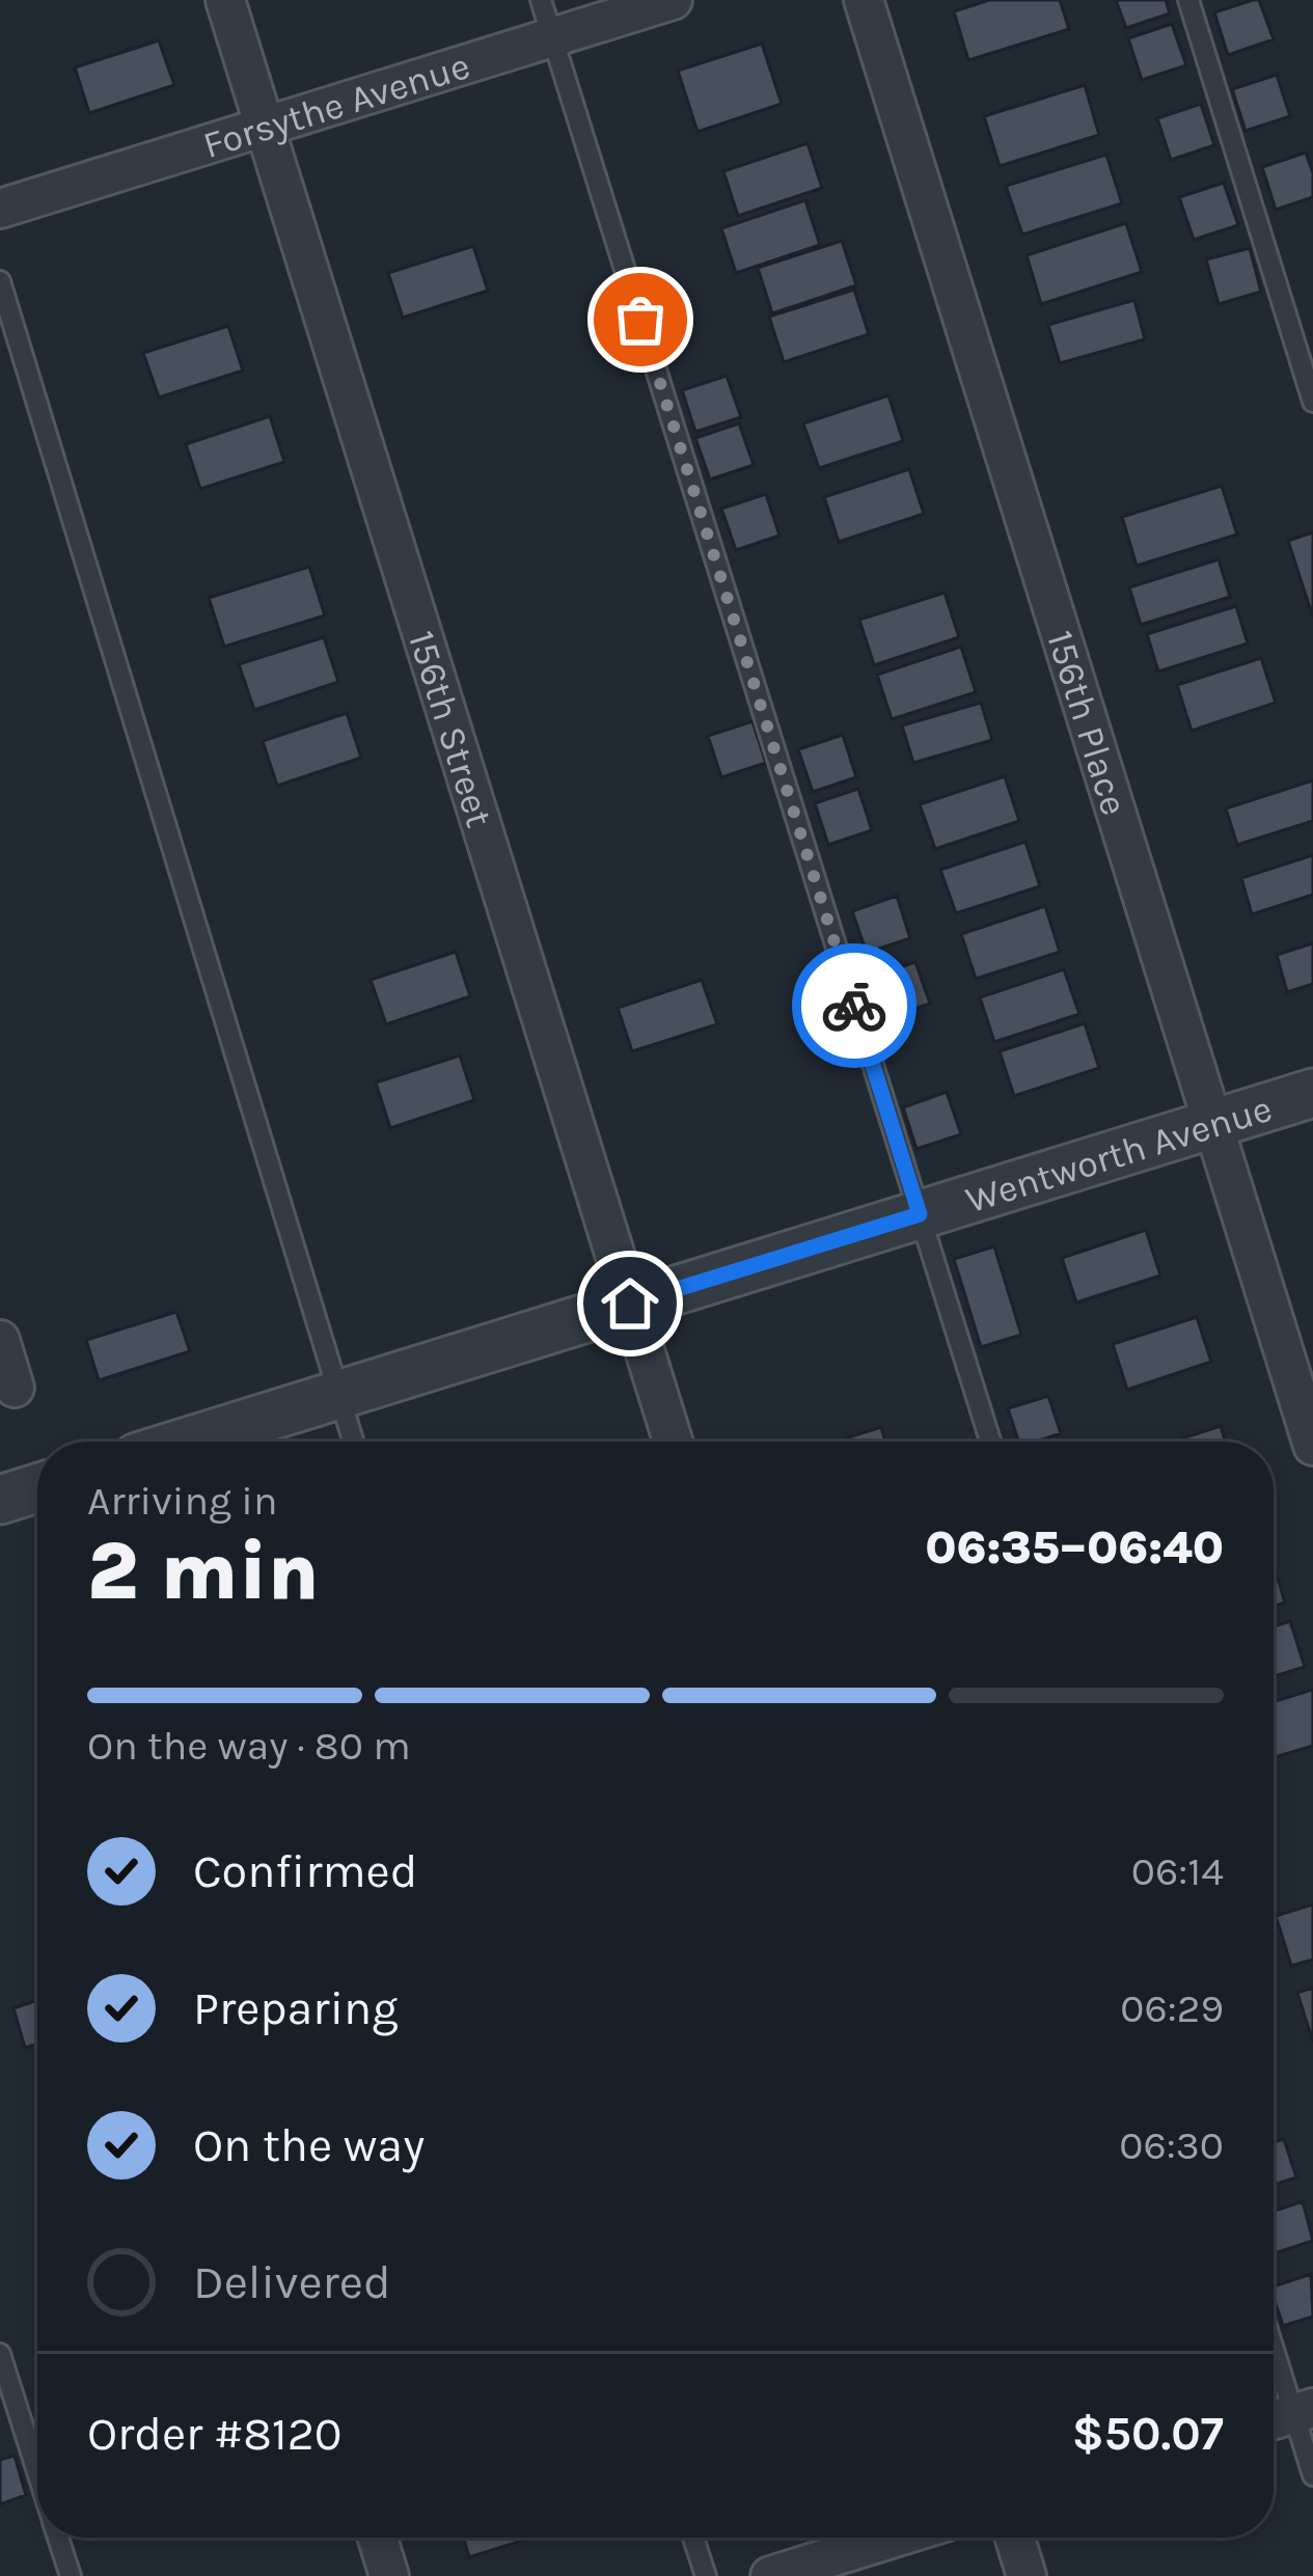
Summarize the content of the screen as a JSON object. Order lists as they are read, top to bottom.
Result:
{
  "streets": {
    "street": [
      "Forsythe Avenue",
      "156th Place",
      "156th Street",
      "Wentworth Avenue"
    ]
  },
  "crossings": [
    ["Forsythe Avenue", "156th Street"],
    ["156th Place", "Wentworth Avenue"],
    ["156th Street", "Wentworth Avenue"]
  ],
  "page": {
    "heading": ["2 min", "Arriving in", "06:35–06:40"],
    "panel": ["Order #8120", "$50.07"],
    "bar": "On the way · 80 m",
    "list": [
      ["Confirmed", "06:14"],
      ["Preparing", "06:29"],
      ["On the way", "06:30"],
      "Delivered"
    ]
  }
}
